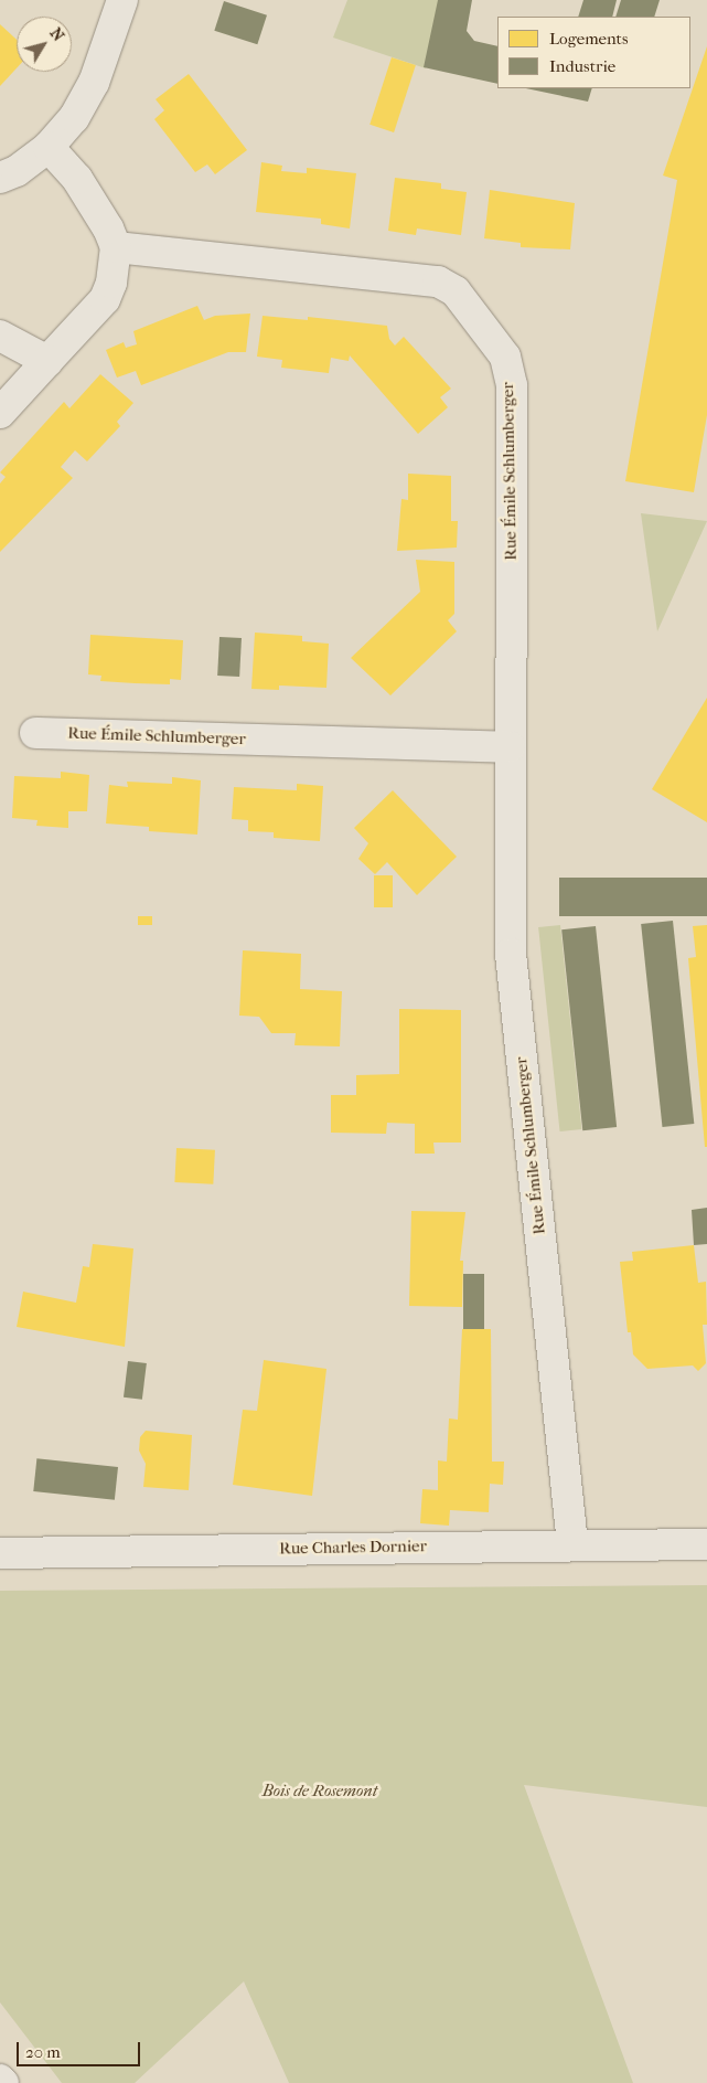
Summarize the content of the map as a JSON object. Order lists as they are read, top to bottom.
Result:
{
  "streets": {
    "street": ["Rue Émile Schlumberger", "Rue Charles Dornier"]
  },
  "crossings": [
    ["Rue Émile Schlumberger", "Rue Charles Dornier"]
  ],
  "parks": ["Bois de Rosemont"],
  "legend": ["Logements", "Industrie"],
  "scale_bar": "20 m",
  "north": "top right"
}
